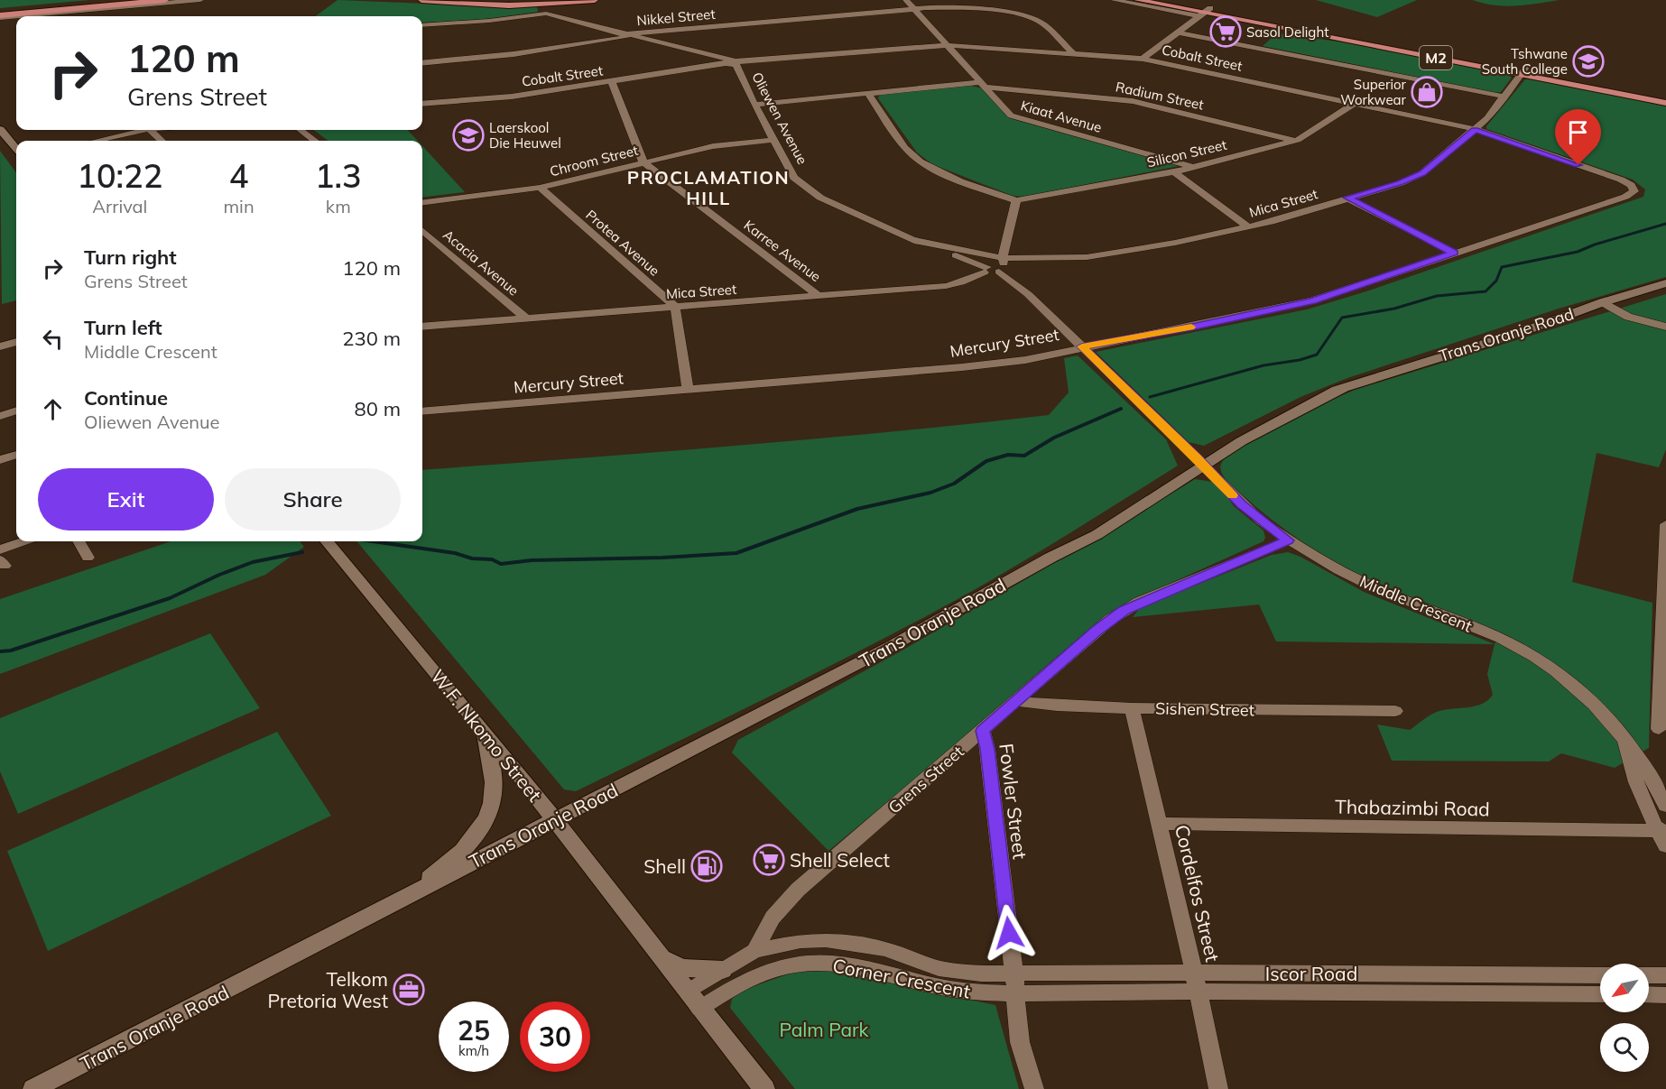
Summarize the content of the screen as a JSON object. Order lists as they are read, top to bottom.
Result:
{
  "streets": {
    "main road": ["M2", "Trans Oranje Road", "W.F. Nkomo Street"],
    "street": [
      "Nikkel Street",
      "Cobalt Street",
      "Radium Street",
      "Kiaat Avenue",
      "Oliewen Avenue",
      "Silicon Street",
      "Chroom Street",
      "Mica Street",
      "Protea Avenue",
      "Karree Avenue",
      "Acacia Avenue",
      "Mercury Street",
      "Middle Crescent",
      "Sishen Street",
      "Grens Street",
      "Fowler Street",
      "Thabazimbi Road",
      "Cordelfos Street",
      "Iscor Road",
      "Corner Crescent"
    ]
  },
  "crossings": [
    ["Nikkel Street", "Cobalt Street"],
    ["Nikkel Street", "Kiaat Avenue"],
    ["Cobalt Street", "Kiaat Avenue"],
    ["Cobalt Street", "Oliewen Avenue"],
    ["Cobalt Street", "Silicon Street"],
    ["Cobalt Street", "Mica Street"],
    ["Cobalt Street", "Mercury Street"],
    ["M2", "Mica Street"],
    ["Radium Street", "Kiaat Avenue"],
    ["Radium Street", "Oliewen Avenue"],
    ["Radium Street", "Silicon Street"],
    ["Kiaat Avenue", "Silicon Street"],
    ["Oliewen Avenue", "Chroom Street"],
    ["Oliewen Avenue", "Mica Street"],
    ["Oliewen Avenue", "Trans Oranje Road"],
    ["Oliewen Avenue", "Mercury Street"],
    ["Oliewen Avenue", "Middle Crescent"],
    ["Chroom Street", "Protea Avenue"],
    ["Chroom Street", "Karree Avenue"],
    ["Mica Street", "Protea Avenue"],
    ["Mica Street", "Karree Avenue"],
    ["Mica Street", "Acacia Avenue"],
    ["Trans Oranje Road", "Middle Crescent"],
    ["Trans Oranje Road", "W.F. Nkomo Street"],
    ["Middle Crescent", "Grens Street"],
    ["Middle Crescent", "Thabazimbi Road"],
    ["Sishen Street", "Grens Street"],
    ["Sishen Street", "Cordelfos Street"],
    ["W.F. Nkomo Street", "Corner Crescent"],
    ["Grens Street", "Fowler Street"],
    ["Grens Street", "Corner Crescent"],
    ["Fowler Street", "Iscor Road"],
    ["Fowler Street", "Corner Crescent"],
    ["Thabazimbi Road", "Cordelfos Street"],
    ["Cordelfos Street", "Iscor Road"],
    ["Iscor Road", "Corner Crescent"]
  ],
  "districts": ["PROCLAMATION HILL"],
  "parks": ["Palm Park"],
  "places": {
    "supermarket": ["Sasol Delight", "Shell Select"],
    "school or university": ["Tshwane South College", "Laerskool Die Heuwel"],
    "shop": ["Superior Workwear"],
    "fuel station": ["Shell"],
    "office": ["Telkom Pretoria West"]
  },
  "north": "bottom left",
  "page": {
    "turn": ["120 m", "Grens Street"],
    "eta": [
      "10:22",
      "Arrival",
      "4",
      "min",
      "1.3",
      "km"
    ],
    "list": [
      {
        "name": "Turn right",
        "note": "Grens Street",
        "value": "120 m"
      },
      {
        "name": "Turn left",
        "note": "Middle Crescent",
        "value": "230 m"
      },
      {
        "name": "Continue",
        "note": "Oliewen Avenue",
        "value": "80 m"
      }
    ],
    "buttons": ["Exit", "Share"],
    "speed": "25 km/h",
    "limit": "30"
  }
}
